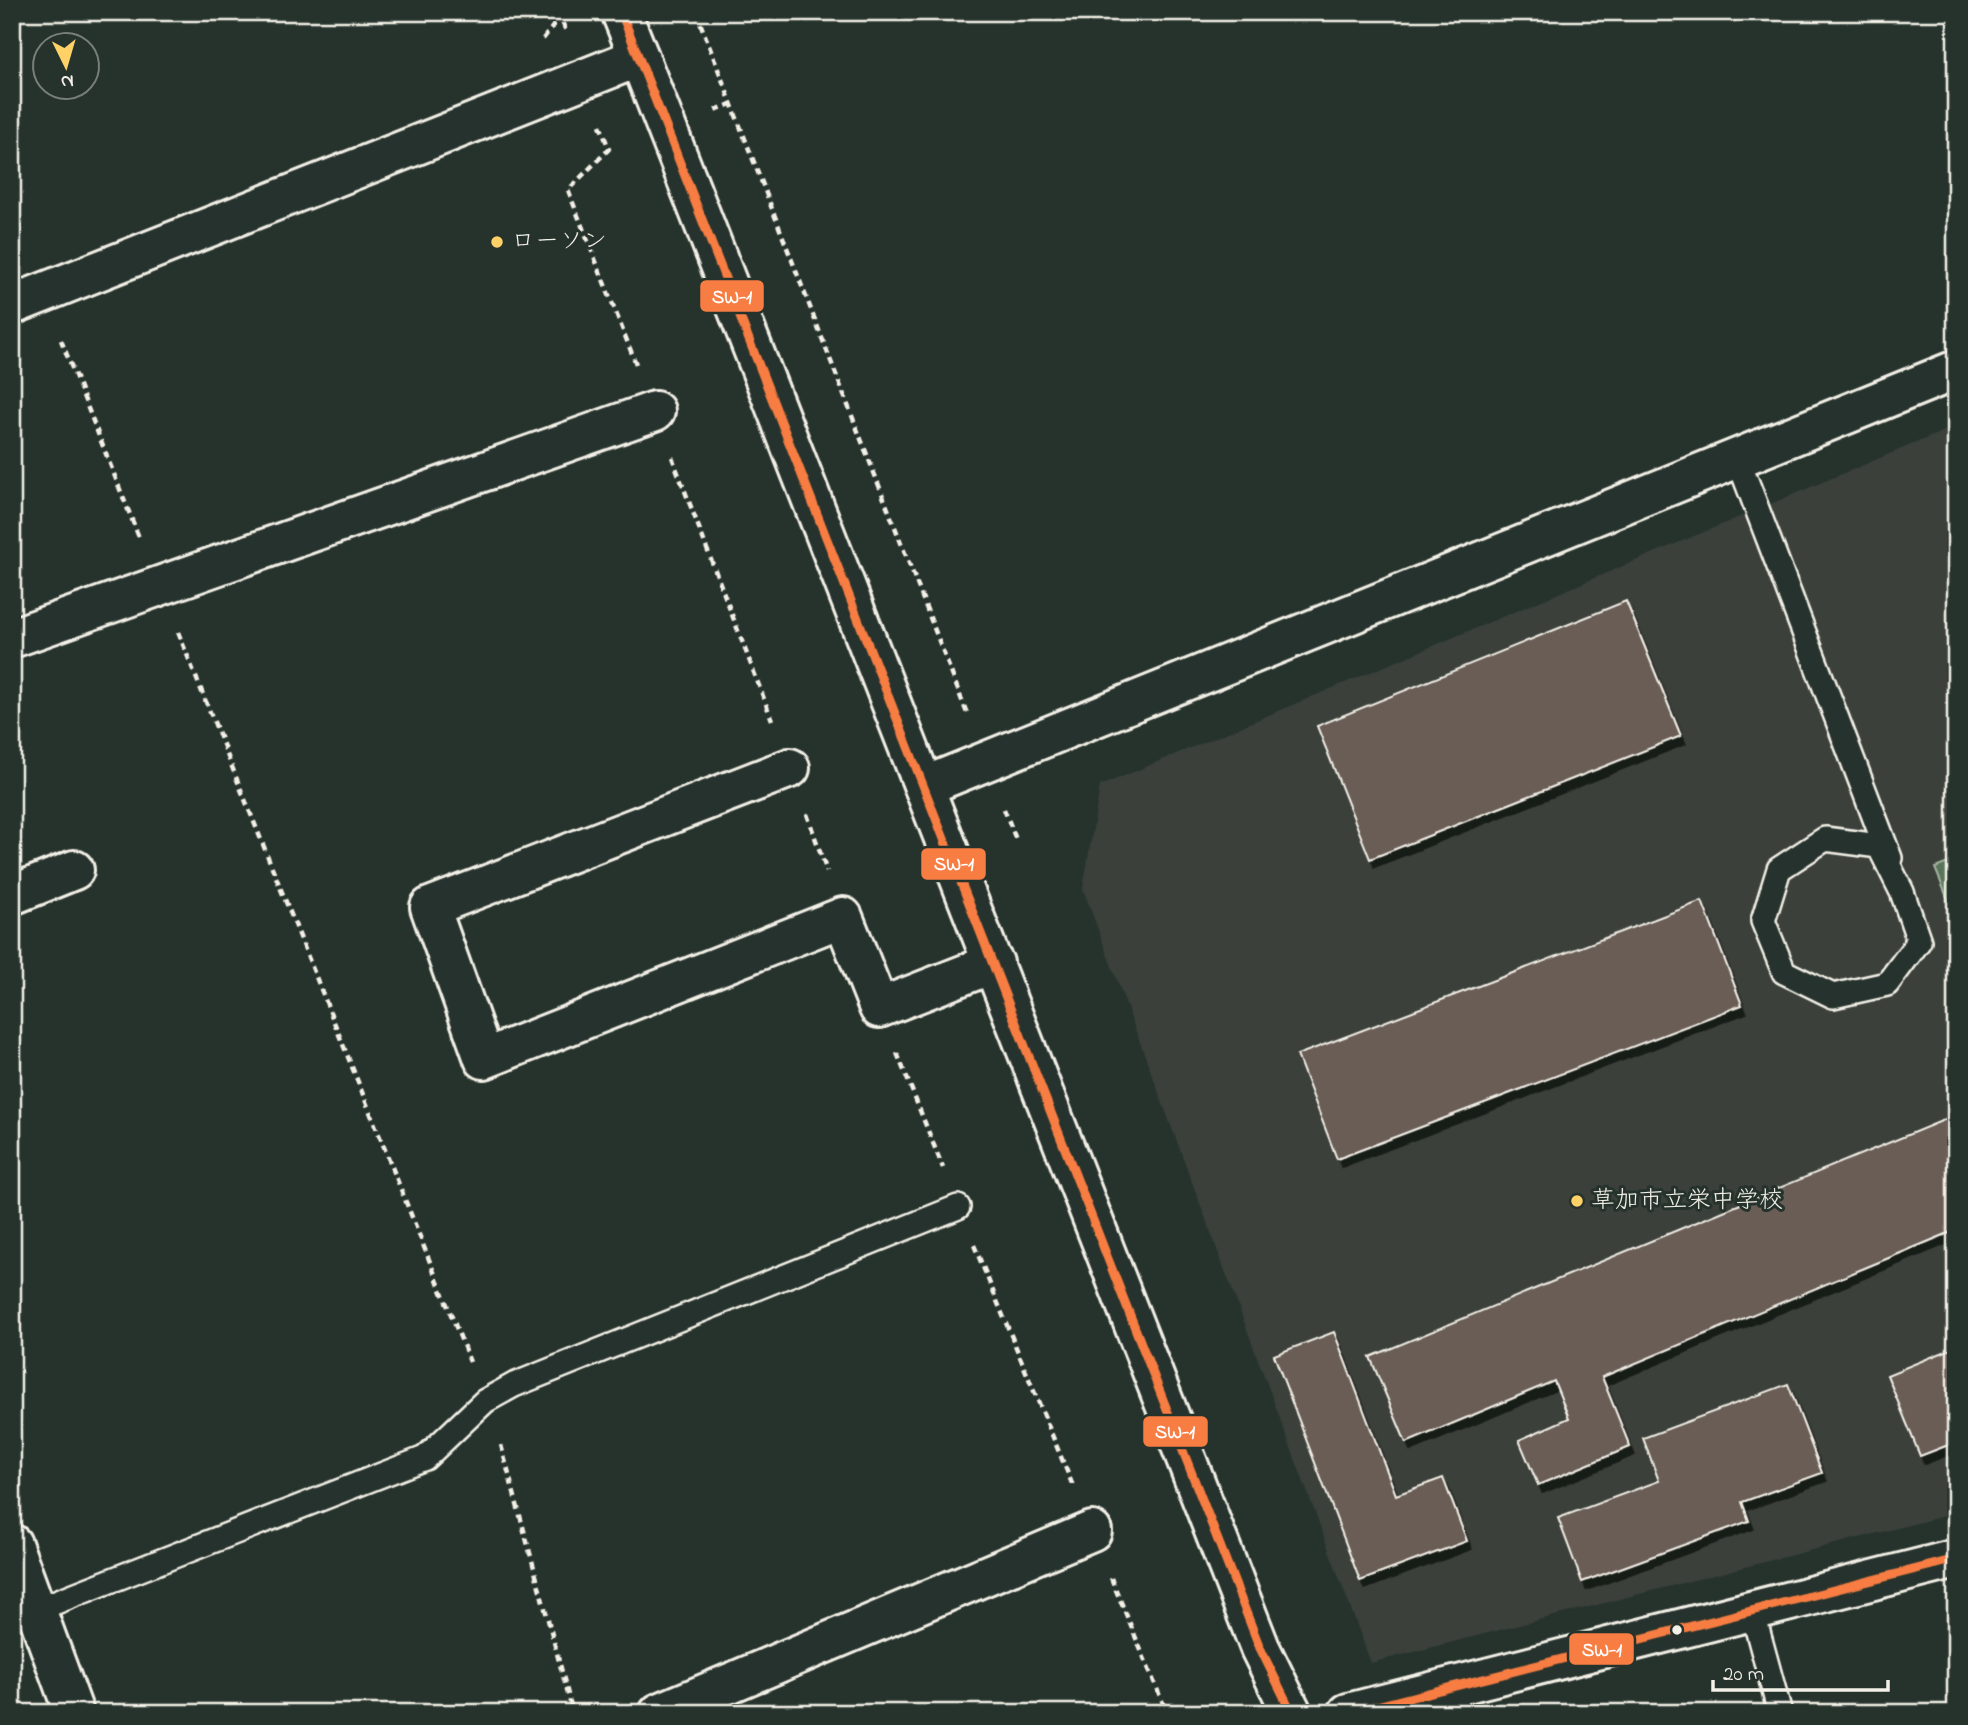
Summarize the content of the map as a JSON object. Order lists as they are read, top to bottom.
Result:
{
  "places": ["ローソン", "草加市立栄中学校"],
  "lines": ["transit line SW-1"],
  "scale_bar": "20 m",
  "north": "bottom"
}
